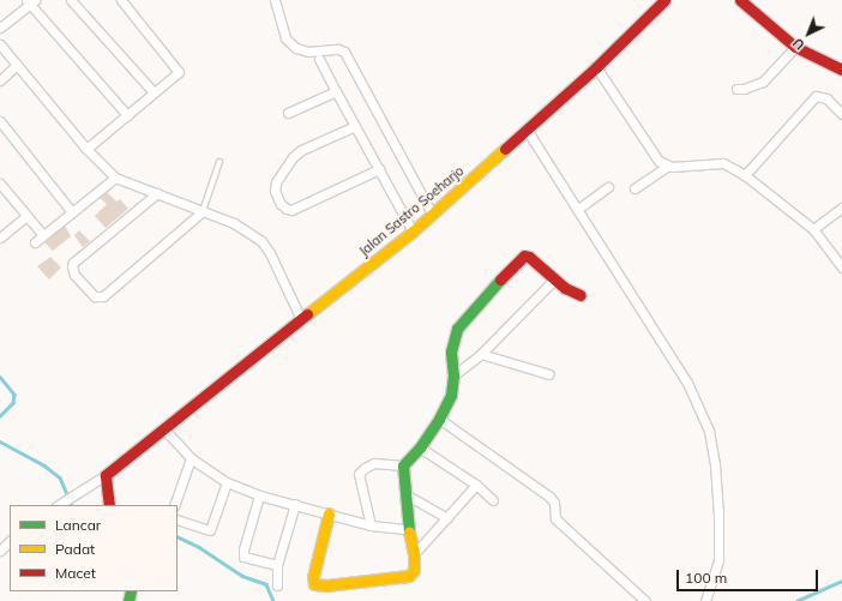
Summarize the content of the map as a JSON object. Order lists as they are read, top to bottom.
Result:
{
  "streets": {
    "street": ["Jalan Sastro Soeharjo"]
  },
  "legend": ["Lancar", "Padat", "Macet"],
  "scale_bar": "100 m",
  "north": "bottom left"
}
